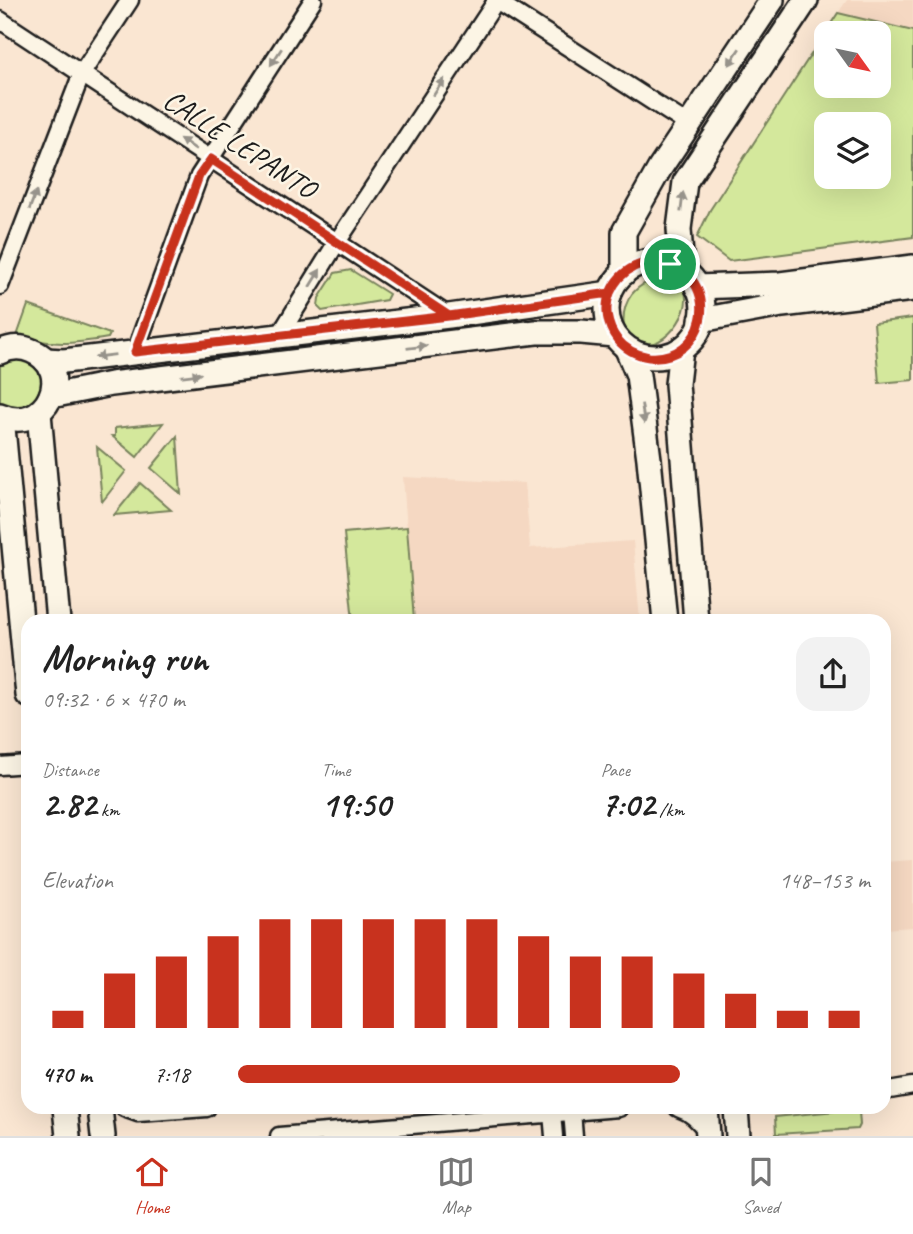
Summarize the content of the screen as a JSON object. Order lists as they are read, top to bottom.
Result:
{
  "streets": {
    "street": ["CALLE LEPANTO"]
  },
  "north": "bottom right",
  "page": {
    "heading": ["Morning run", "09:32 · 6 × 470 m"],
    "stats": [
      ["Distance", "2.82 km"],
      ["Time", "19:50"],
      ["Pace", "7:02 /km"]
    ],
    "chart": ["Elevation", "148–153 m"],
    "list": [
      {
        "name": "470 m",
        "note": "7:18"
      }
    ],
    "tabs": ["Home", "Map", "Saved"]
  }
}
